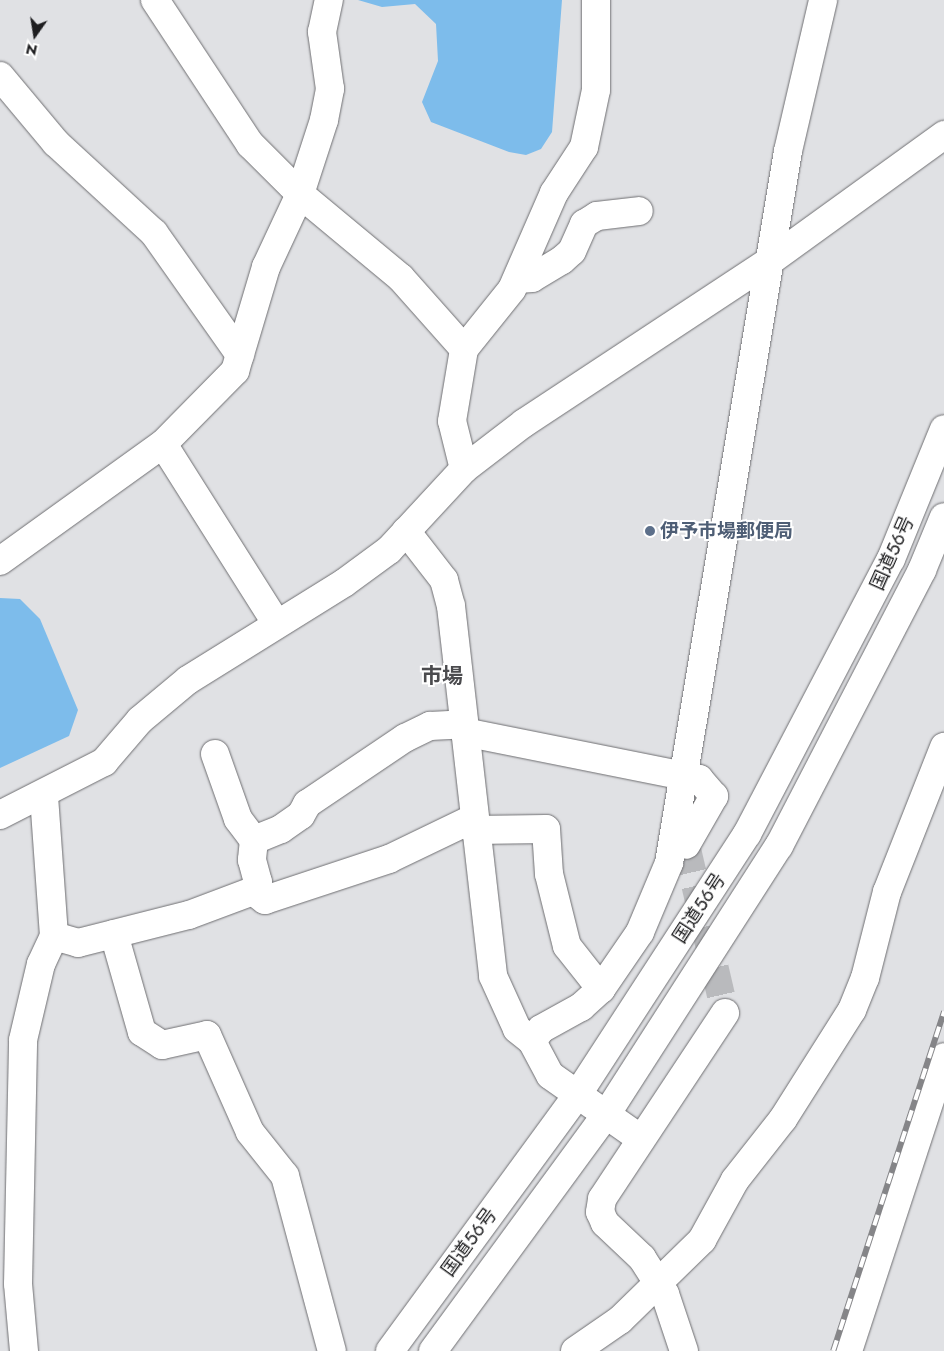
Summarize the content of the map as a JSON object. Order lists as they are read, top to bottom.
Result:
{
  "streets": {
    "main road": ["国道56号"]
  },
  "districts": ["市場"],
  "places": ["伊予市場郵便局"],
  "north": "bottom"
}
